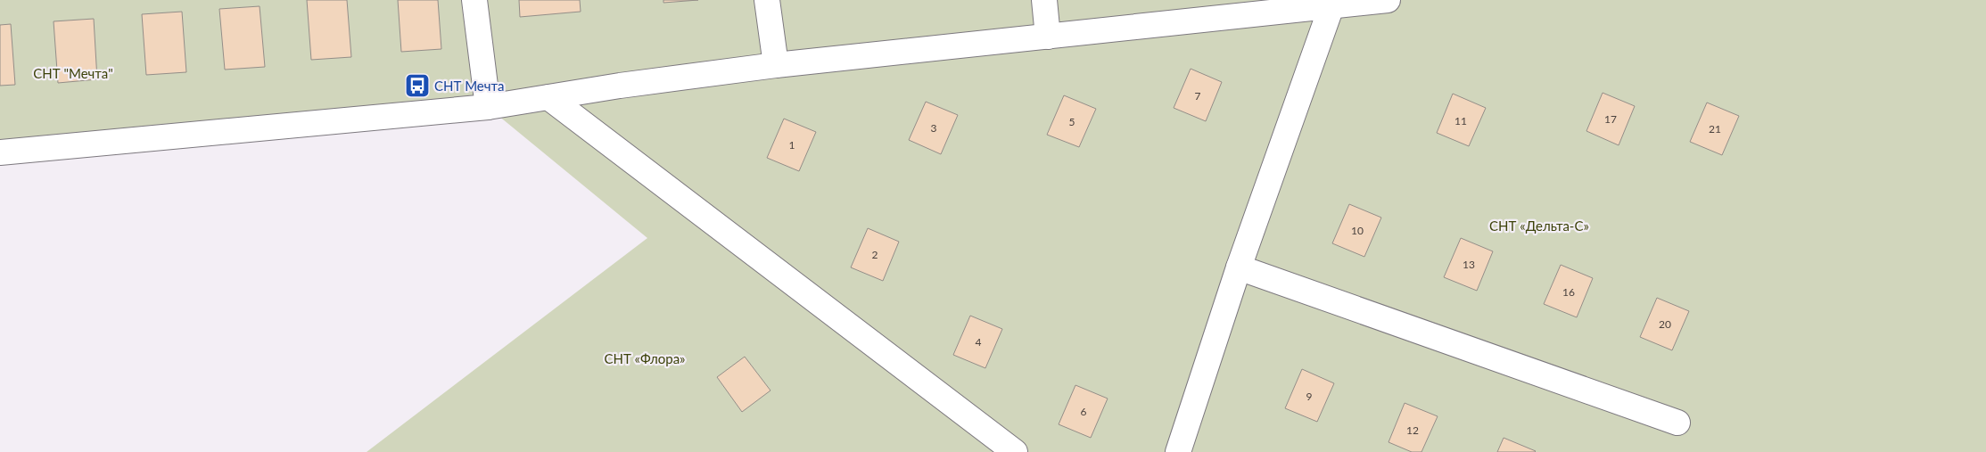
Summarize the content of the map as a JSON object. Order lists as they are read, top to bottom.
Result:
{
  "parks": ["СНТ \"Мечта\"", "СНТ «Дельта-С»", "СНТ «Флора»"],
  "places": {
    "bus stop": ["СНТ Мечта"]
  },
  "house_numbers": [
    "7",
    "17",
    "11",
    "5",
    "3",
    "21",
    "1",
    "10",
    "2",
    "13",
    "16",
    "20",
    "4",
    "9",
    "6",
    "12"
  ]
}
